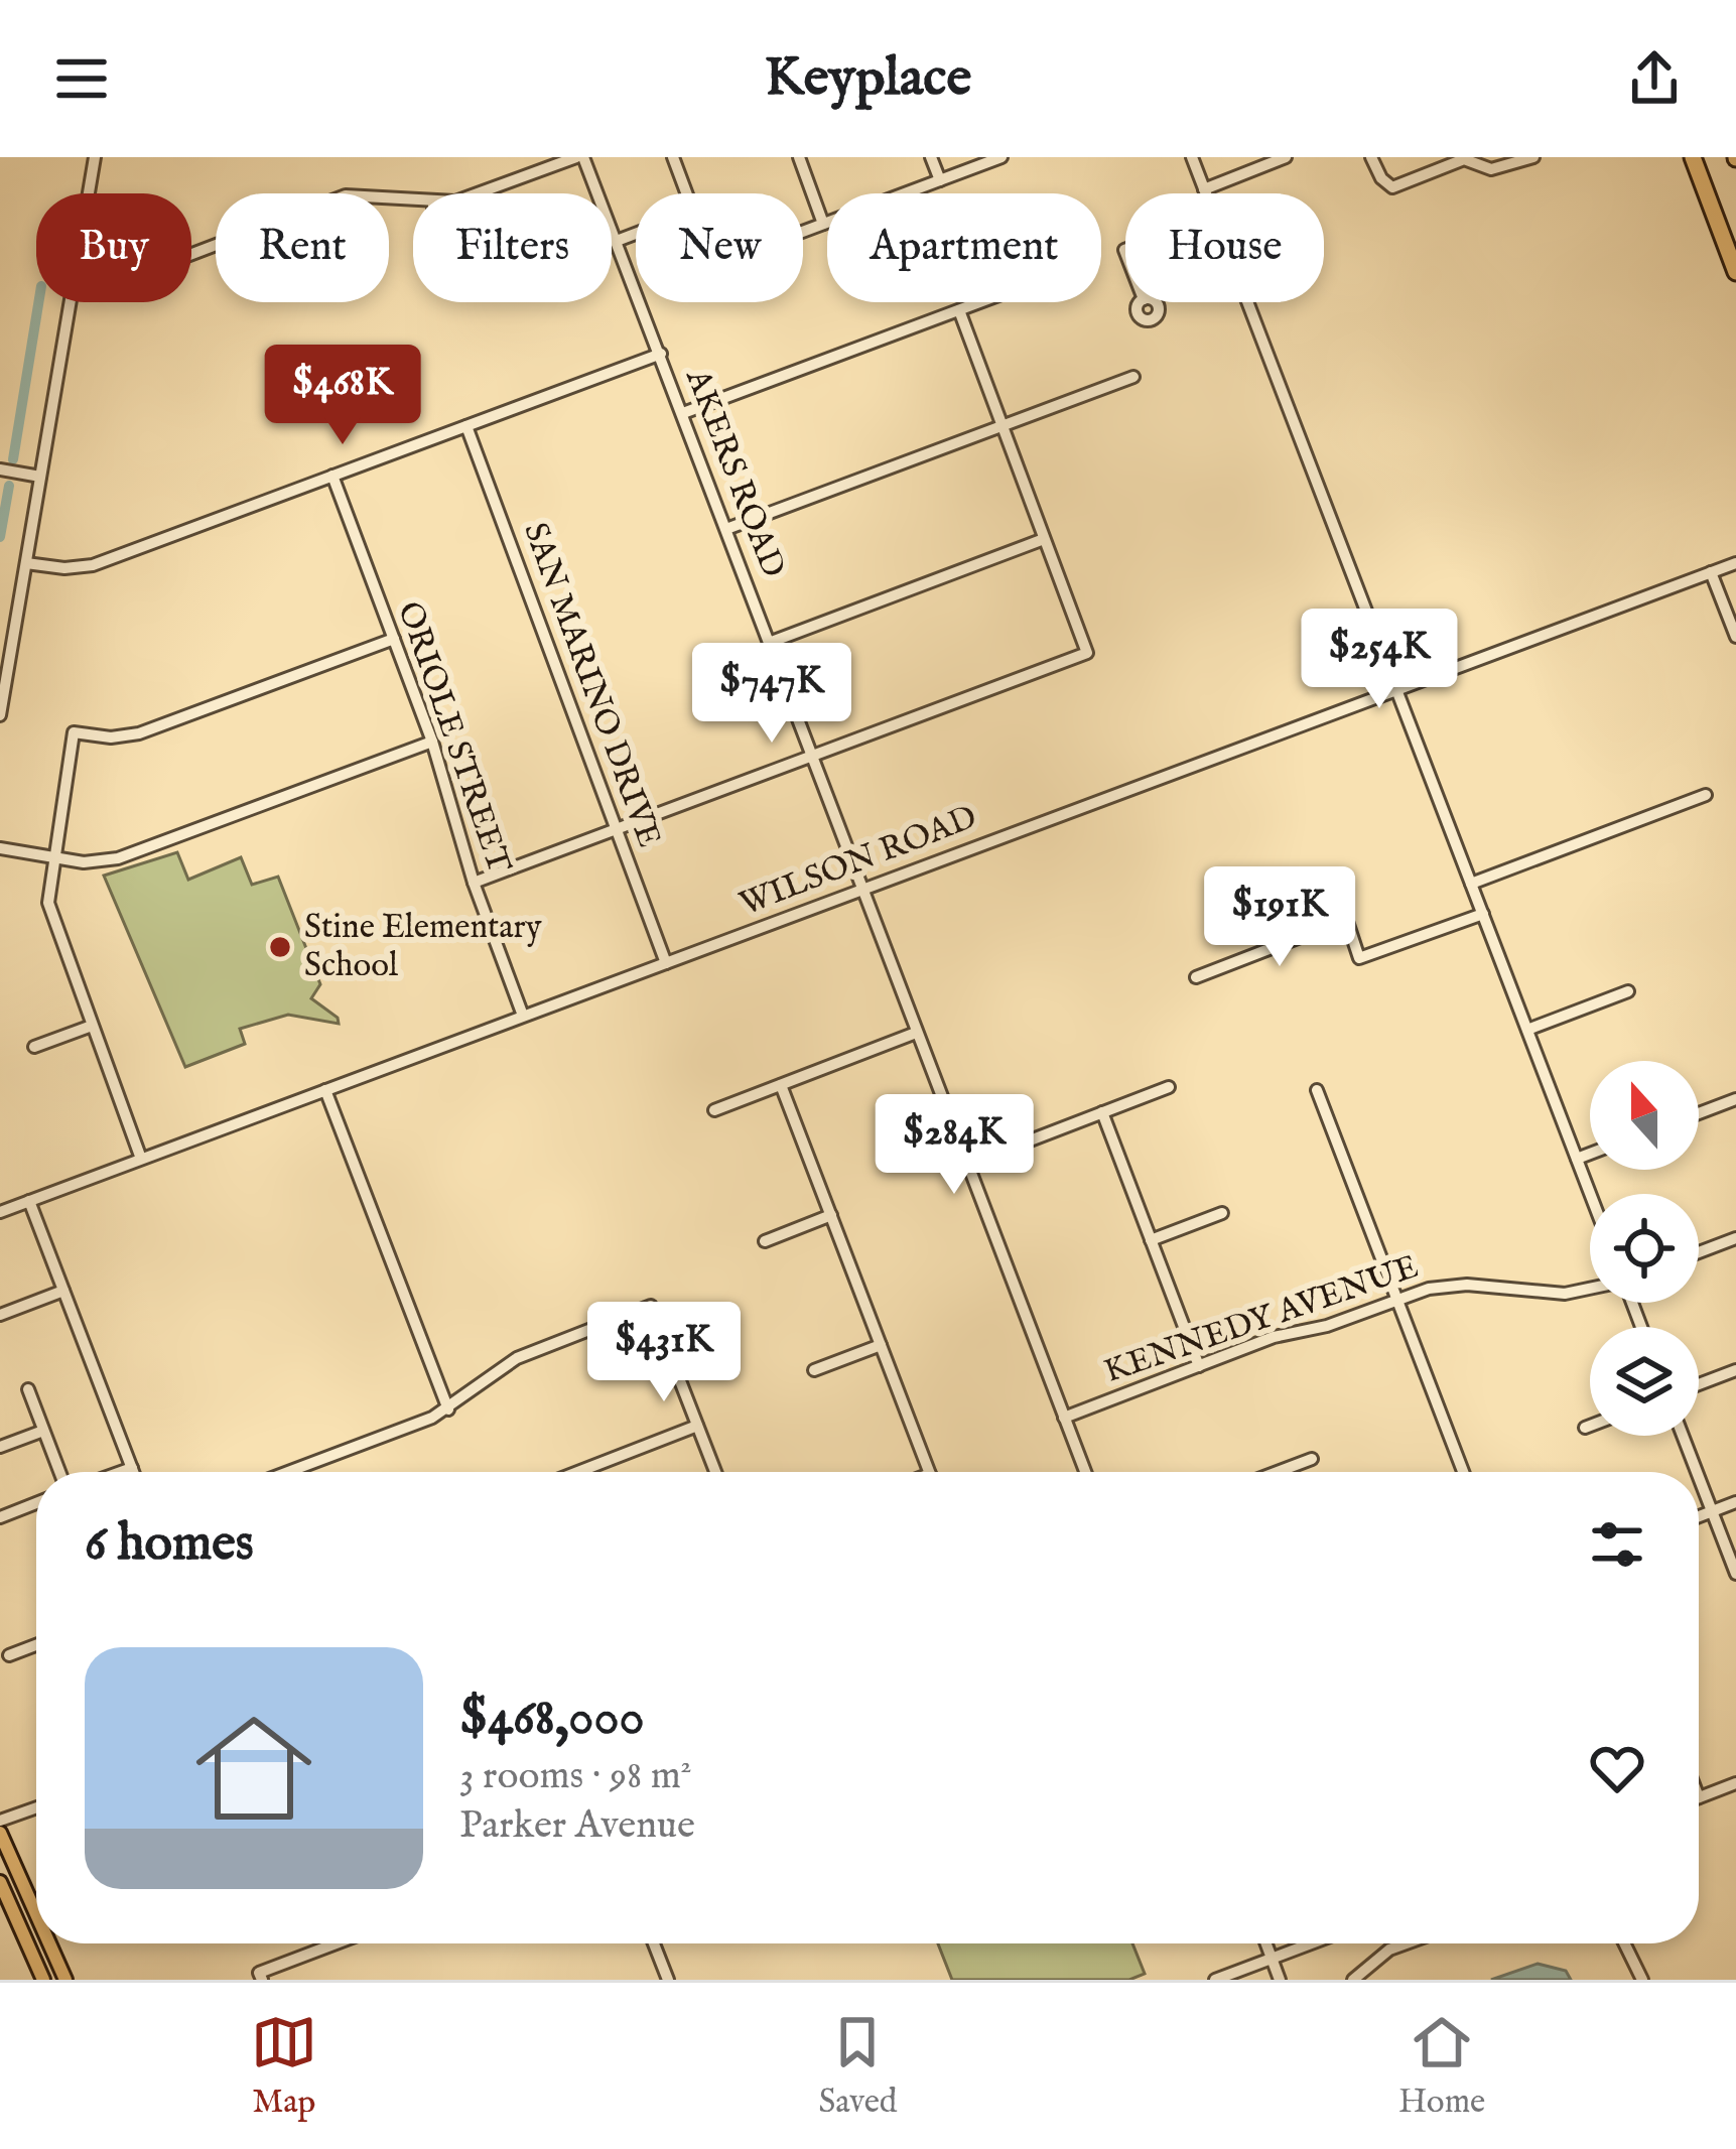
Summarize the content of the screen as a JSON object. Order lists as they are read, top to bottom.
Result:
{
  "streets": {
    "street": [
      "AKERS ROAD",
      "SAN MARINO DRIVE",
      "ORIOLE STREET",
      "WILSON ROAD",
      "KENNEDY AVENUE"
    ]
  },
  "crossings": [
    ["AKERS ROAD", "WILSON ROAD"],
    ["AKERS ROAD", "KENNEDY AVENUE"],
    ["SAN MARINO DRIVE", "WILSON ROAD"],
    ["ORIOLE STREET", "WILSON ROAD"]
  ],
  "places": ["Stine Elementary School"],
  "north": "top",
  "page": {
    "header": "Keyplace",
    "chip": [
      "Buy",
      "Rent",
      "Filters",
      "New",
      "Apartment",
      "House"
    ],
    "price": [
      "$468K",
      "$254K",
      "$747K",
      "$191K",
      "$284K",
      "$431K"
    ],
    "heading": "6 homes",
    "list": [
      {
        "name": "$468,000",
        "note": "3 rooms · 98 m² · Parker Avenue"
      }
    ],
    "tabs": ["Map", "Saved", "Home"]
  }
}
